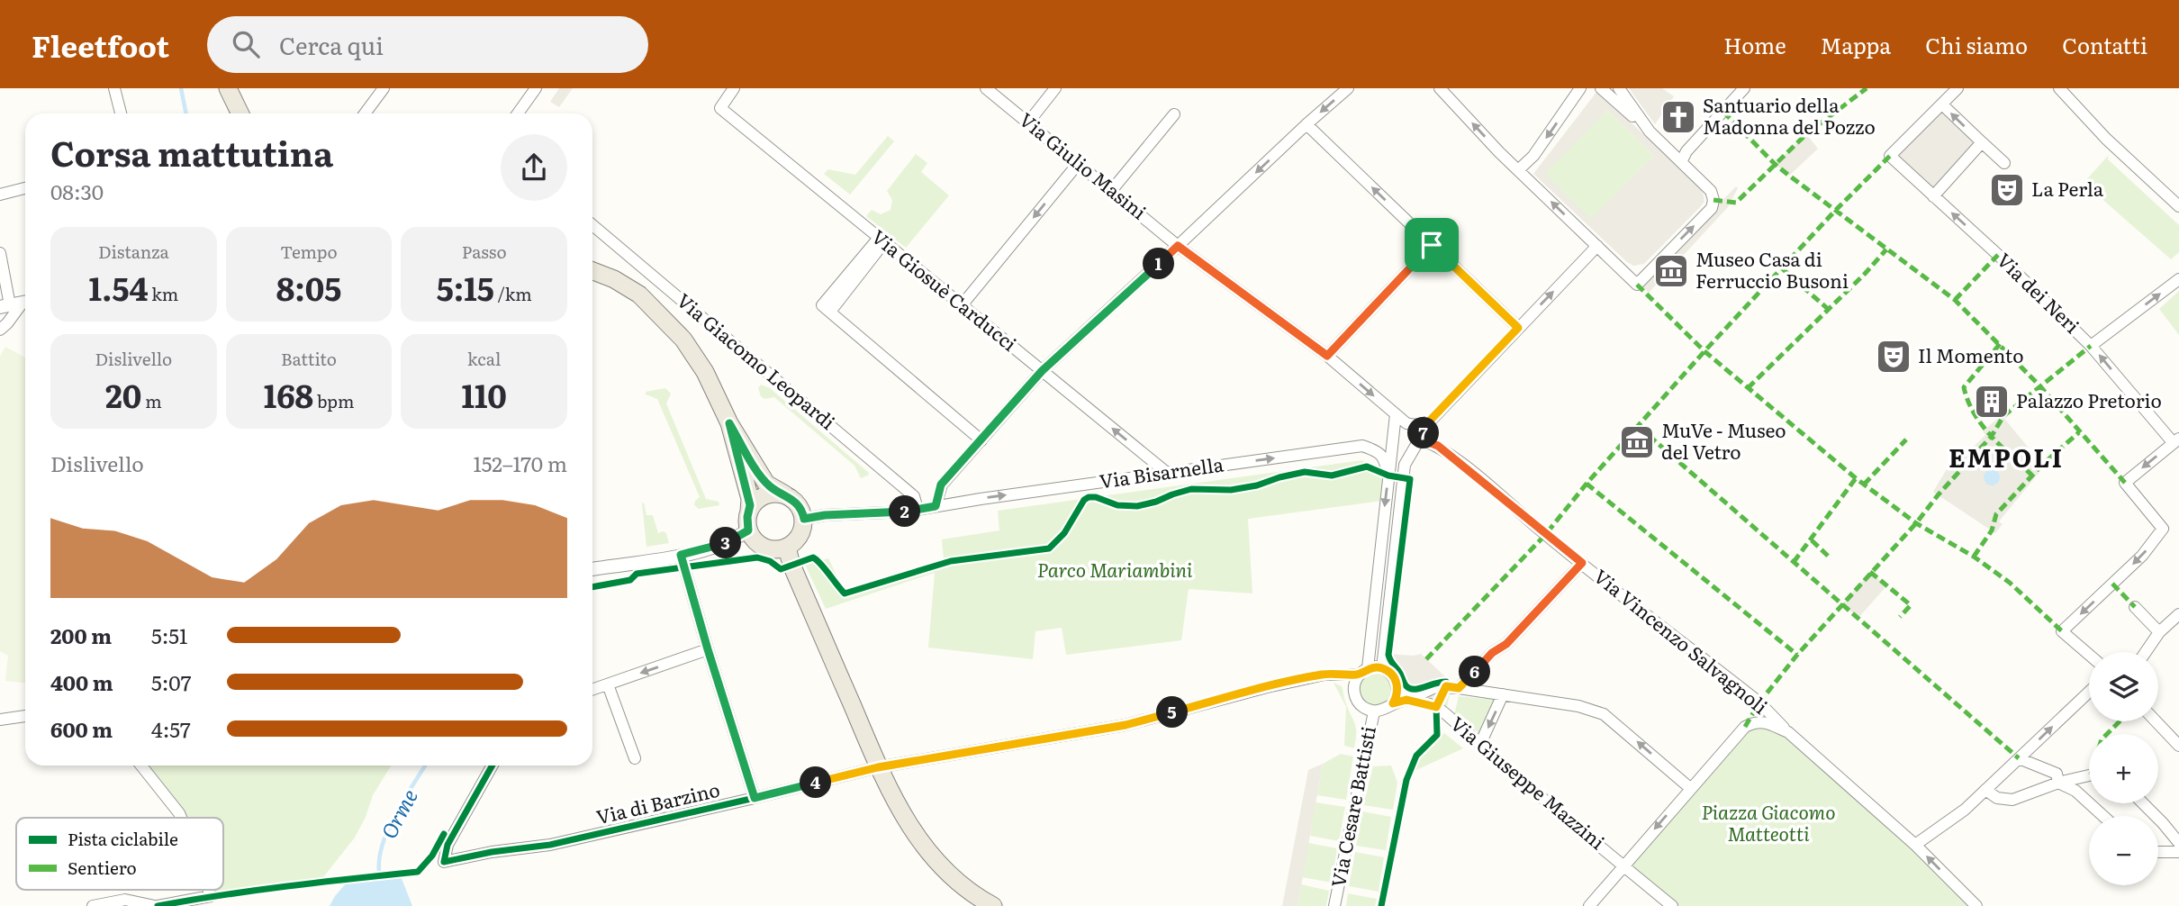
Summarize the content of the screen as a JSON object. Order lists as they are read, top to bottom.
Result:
{
  "streets": {
    "street": [
      "Via Giulio Masini",
      "Via Giosuè Carducci",
      "Via dei Neri",
      "Via Giacomo Leopardi",
      "Via Bisarnella",
      "Via Vincenzo Salvagnoli",
      "Via Giuseppe Mazzini",
      "Via di Barzino",
      "Via Cesare Battisti"
    ]
  },
  "crossings": [
    ["Via Giosuè Carducci", "Via Bisarnella"],
    ["Via Giacomo Leopardi", "Via Bisarnella"],
    ["Via Giuseppe Mazzini", "Via di Barzino"],
    ["Via Giuseppe Mazzini", "Via Cesare Battisti"],
    ["Via di Barzino", "Via Cesare Battisti"]
  ],
  "one_way": ["Via dei Neri", "Via Bisarnella"],
  "districts": ["EMPOLI"],
  "water": ["Orme"],
  "parks": ["Parco Mariambini", "Piazza Giacomo Matteotti"],
  "places": {
    "church": ["Santuario della Madonna del Pozzo"],
    "theatre": ["La Perla", "Il Momento"],
    "museum": ["Museo Casa di Ferruccio Busoni", "MuVe - Museo del Vetro"],
    "building": ["Palazzo Pretorio"]
  },
  "legend": ["Pista ciclabile", "Sentiero"],
  "page": {
    "header": "Fleetfoot",
    "search": "Cerca qui",
    "nav": [
      "Home",
      "Mappa",
      "Chi siamo",
      "Contatti"
    ],
    "heading": ["Corsa mattutina", "08:30"],
    "stats": [
      ["Distanza", "1.54 km"],
      ["Tempo", "8:05"],
      ["Passo", "5:15 /km"],
      ["Dislivello", "20 m"],
      ["Battito", "168 bpm"],
      ["kcal", "110"]
    ],
    "pins": [
      "1",
      "7",
      "2",
      "3",
      "6",
      "5",
      "4"
    ],
    "chart": ["Dislivello", "152–170 m"],
    "list": [
      {
        "name": "200 m",
        "note": "5:51"
      },
      {
        "name": "400 m",
        "note": "5:07"
      },
      {
        "name": "600 m",
        "note": "4:57"
      }
    ],
    "map_buttons": ["+", "−"]
  }
}
